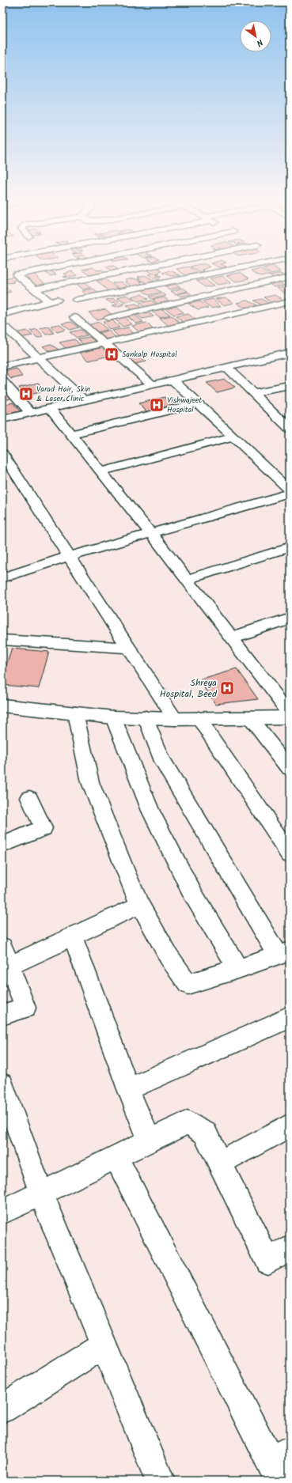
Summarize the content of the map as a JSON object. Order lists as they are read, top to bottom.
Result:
{
  "places": {
    "hospital": [
      "Sankalp Hospital",
      "Varad Hair, Skin & Laser Clinic",
      "Vishwajeet Hospital",
      "Shreya Hospital, Beed"
    ]
  },
  "north": "bottom right"
}
